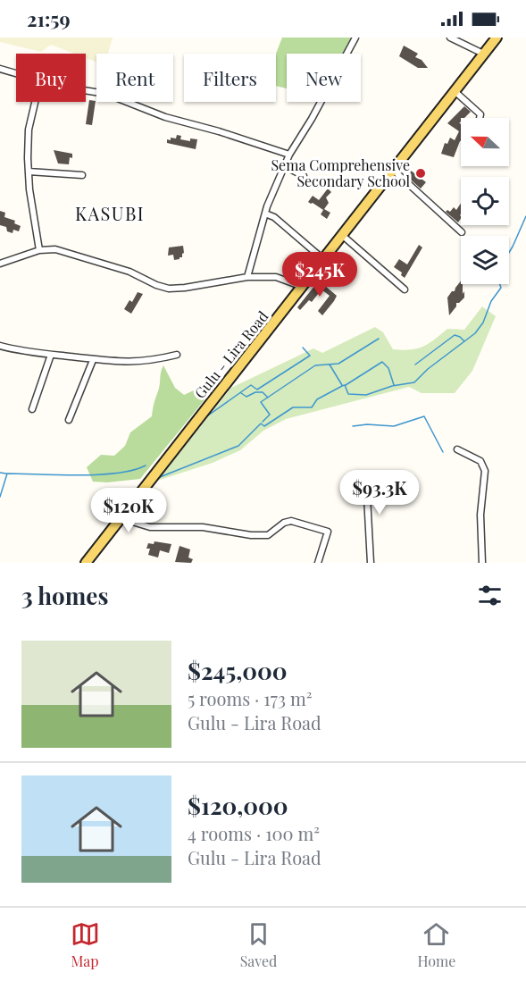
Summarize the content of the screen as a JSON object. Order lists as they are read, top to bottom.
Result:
{
  "streets": {
    "main road": ["Gulu - Lira Road"]
  },
  "districts": ["KASUBI"],
  "places": ["Sema Comprehensive Secondary School"],
  "north": "left",
  "page": {
    "status": "21:59",
    "chip": [
      "Buy",
      "Rent",
      "Filters",
      "New"
    ],
    "price": ["$245K", "$93.3K", "$120K"],
    "heading": "3 homes",
    "list": [
      {
        "name": "$245,000",
        "note": "5 rooms · 173 m² · Gulu - Lira Road"
      },
      {
        "name": "$120,000",
        "note": "4 rooms · 100 m² · Gulu - Lira Road"
      }
    ],
    "tabs": ["Map", "Saved", "Home"]
  }
}
